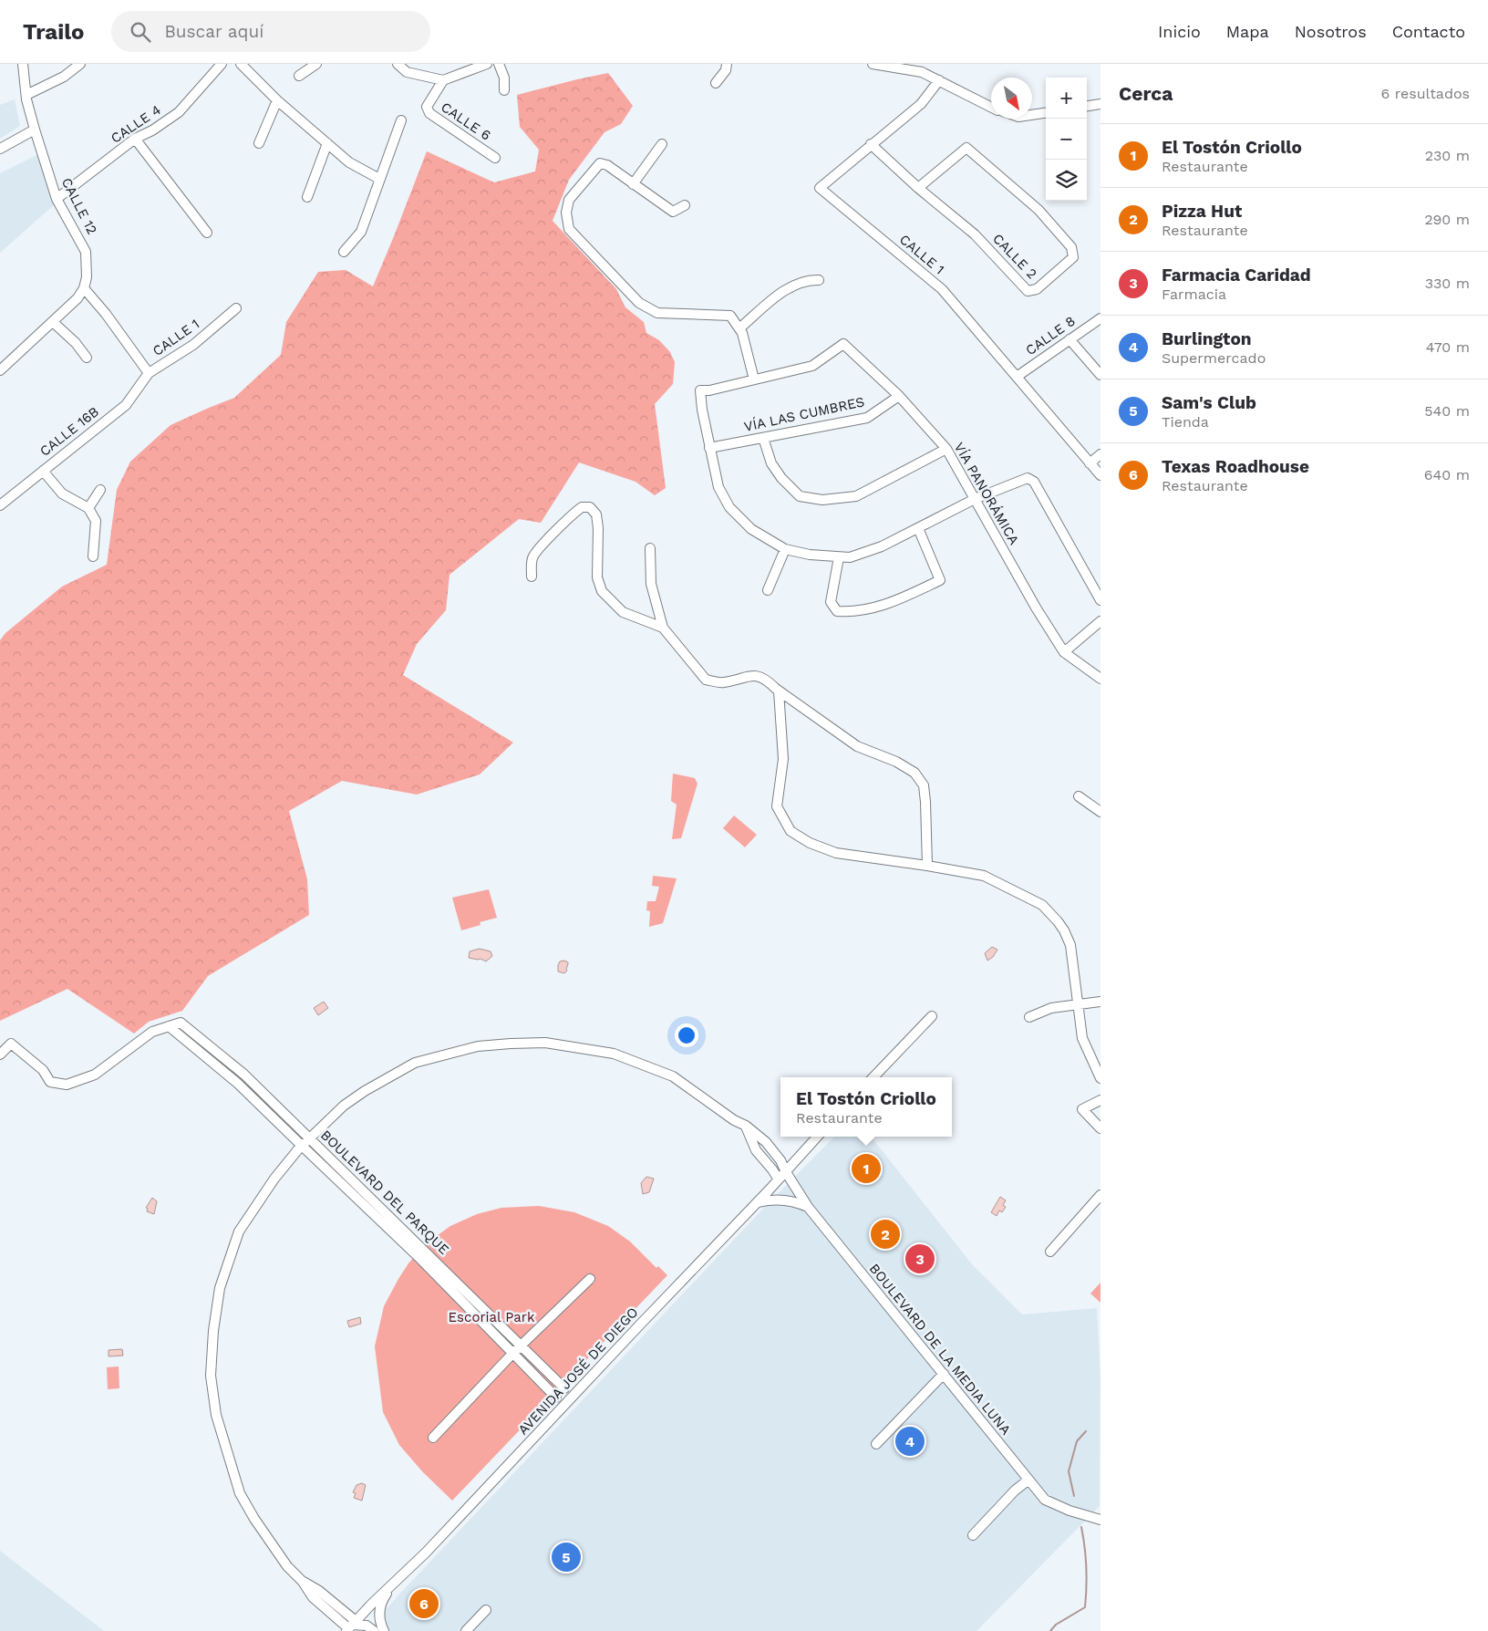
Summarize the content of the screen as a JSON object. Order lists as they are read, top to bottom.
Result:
{
  "streets": {
    "street": [
      "CALLE 6",
      "CALLE 4",
      "CALLE 12",
      "CALLE 1",
      "CALLE 2",
      "CALLE 8",
      "VÍA LAS CUMBRES",
      "CALLE 16B",
      "VÍA PANORÁMICA",
      "BOULEVARD DEL PARQUE",
      "BOULEVARD DE LA MEDIA LUNA",
      "AVENIDA JOSÉ DE DIEGO"
    ]
  },
  "crossings": [
    ["CALLE 4", "CALLE 12"],
    ["CALLE 12", "CALLE 1"],
    ["CALLE 1", "CALLE 2"],
    ["CALLE 1", "CALLE 8"],
    ["CALLE 1", "CALLE 16B"],
    ["VÍA LAS CUMBRES", "VÍA PANORÁMICA"],
    ["BOULEVARD DEL PARQUE", "BOULEVARD DE LA MEDIA LUNA"],
    ["BOULEVARD DE LA MEDIA LUNA", "AVENIDA JOSÉ DE DIEGO"]
  ],
  "parks": ["Escorial Park"],
  "north": "bottom right",
  "page": {
    "header": "Trailo",
    "search": "Buscar aquí",
    "nav": [
      "Inicio",
      "Mapa",
      "Nosotros",
      "Contacto"
    ],
    "heading": ["Cerca", "6 resultados"],
    "map_buttons": ["+", "−"],
    "list": [
      {
        "mark": "1",
        "name": "El Tostón Criollo",
        "note": "Restaurante",
        "value": "230 m"
      },
      {
        "mark": "2",
        "name": "Pizza Hut",
        "note": "Restaurante",
        "value": "290 m"
      },
      {
        "mark": "3",
        "name": "Farmacia Caridad",
        "note": "Farmacia",
        "value": "330 m"
      },
      {
        "mark": "4",
        "name": "Burlington",
        "note": "Supermercado",
        "value": "470 m"
      },
      {
        "mark": "5",
        "name": "Sam's Club",
        "note": "Tienda",
        "value": "540 m"
      },
      {
        "mark": "6",
        "name": "Texas Roadhouse",
        "note": "Restaurante",
        "value": "640 m"
      }
    ],
    "popup": ["El Tostón Criollo", "Restaurante"],
    "pins": [
      "1",
      "2",
      "3",
      "4",
      "5",
      "6"
    ]
  }
}
